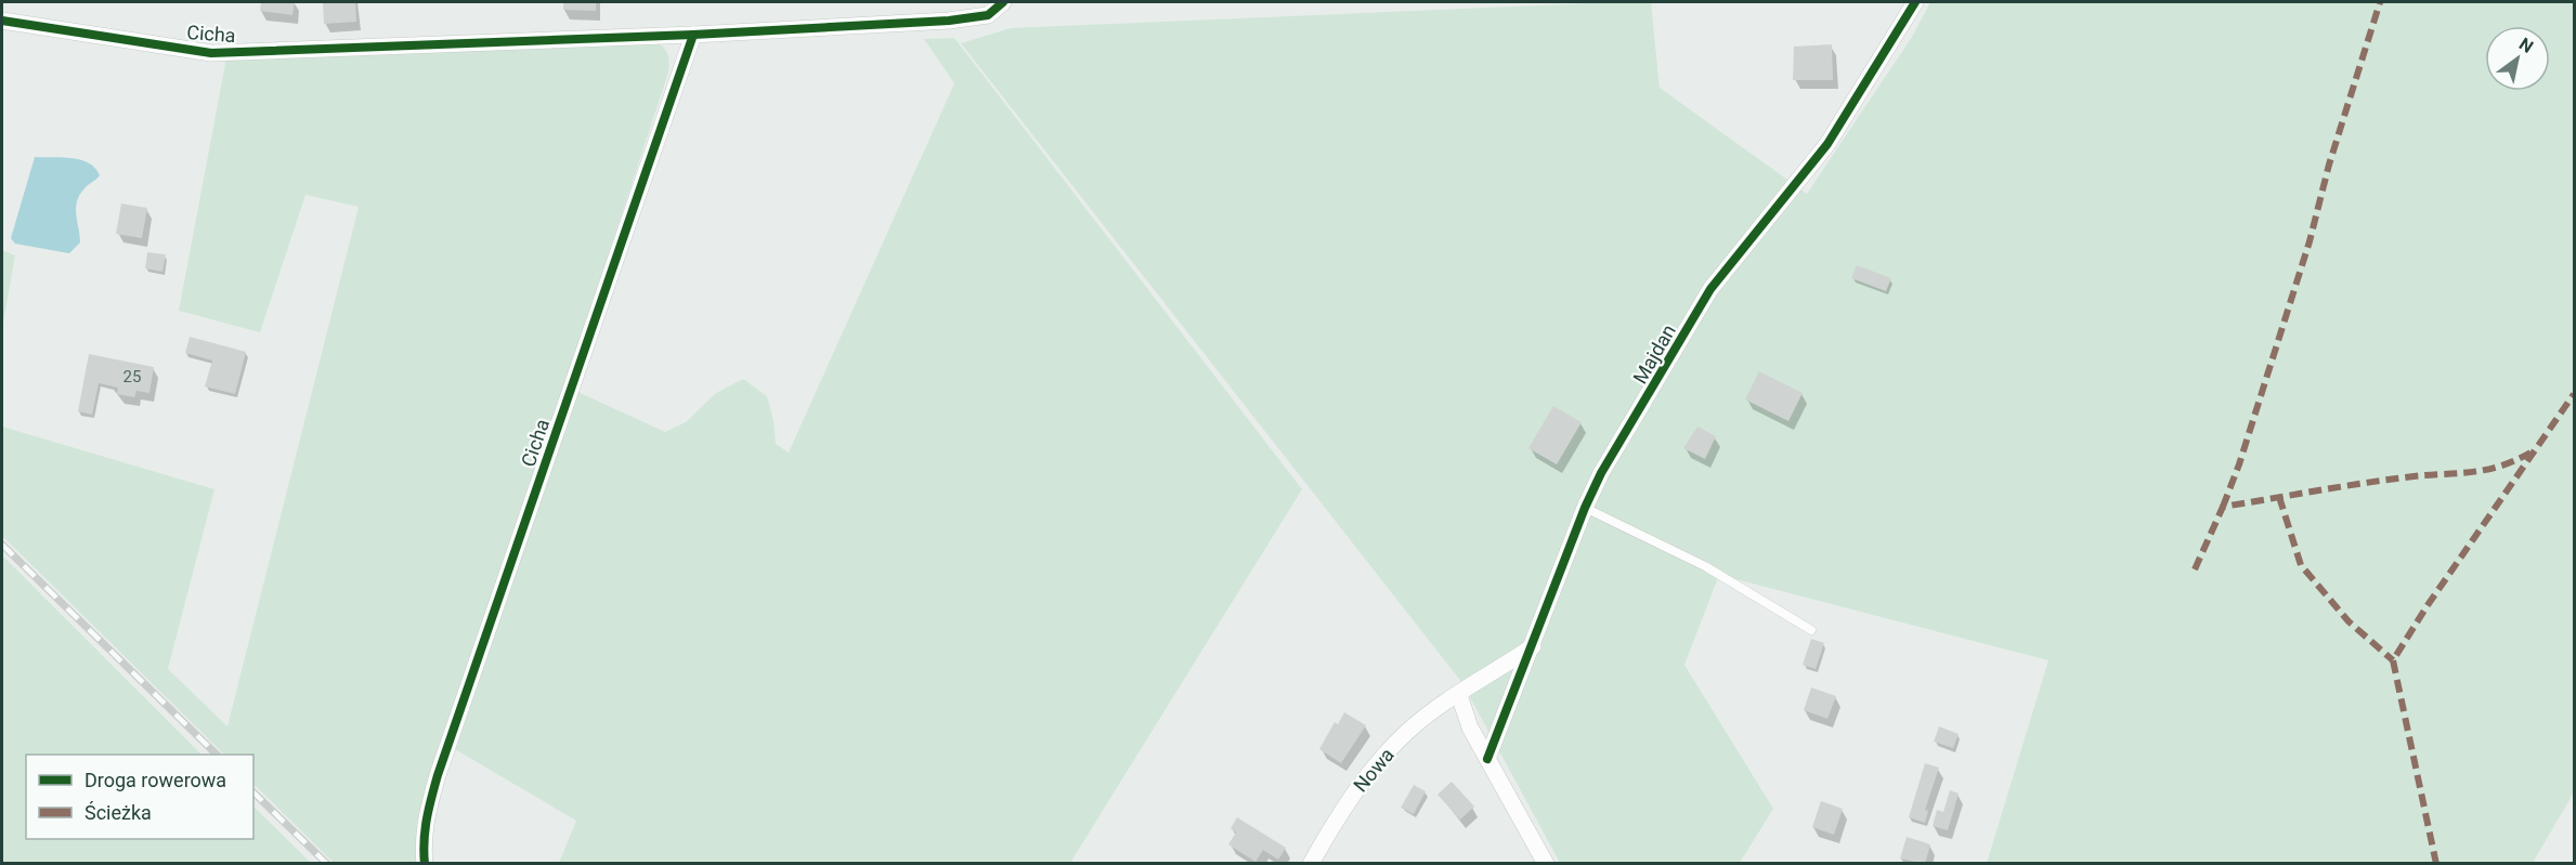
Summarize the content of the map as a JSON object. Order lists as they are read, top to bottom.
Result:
{
  "streets": {
    "street": ["Cicha", "Majdan", "Nowa"]
  },
  "crossings": [
    ["Majdan", "Nowa"]
  ],
  "house_numbers": ["25"],
  "legend": ["Droga rowerowa", "Ścieżka"],
  "north": "top right"
}
